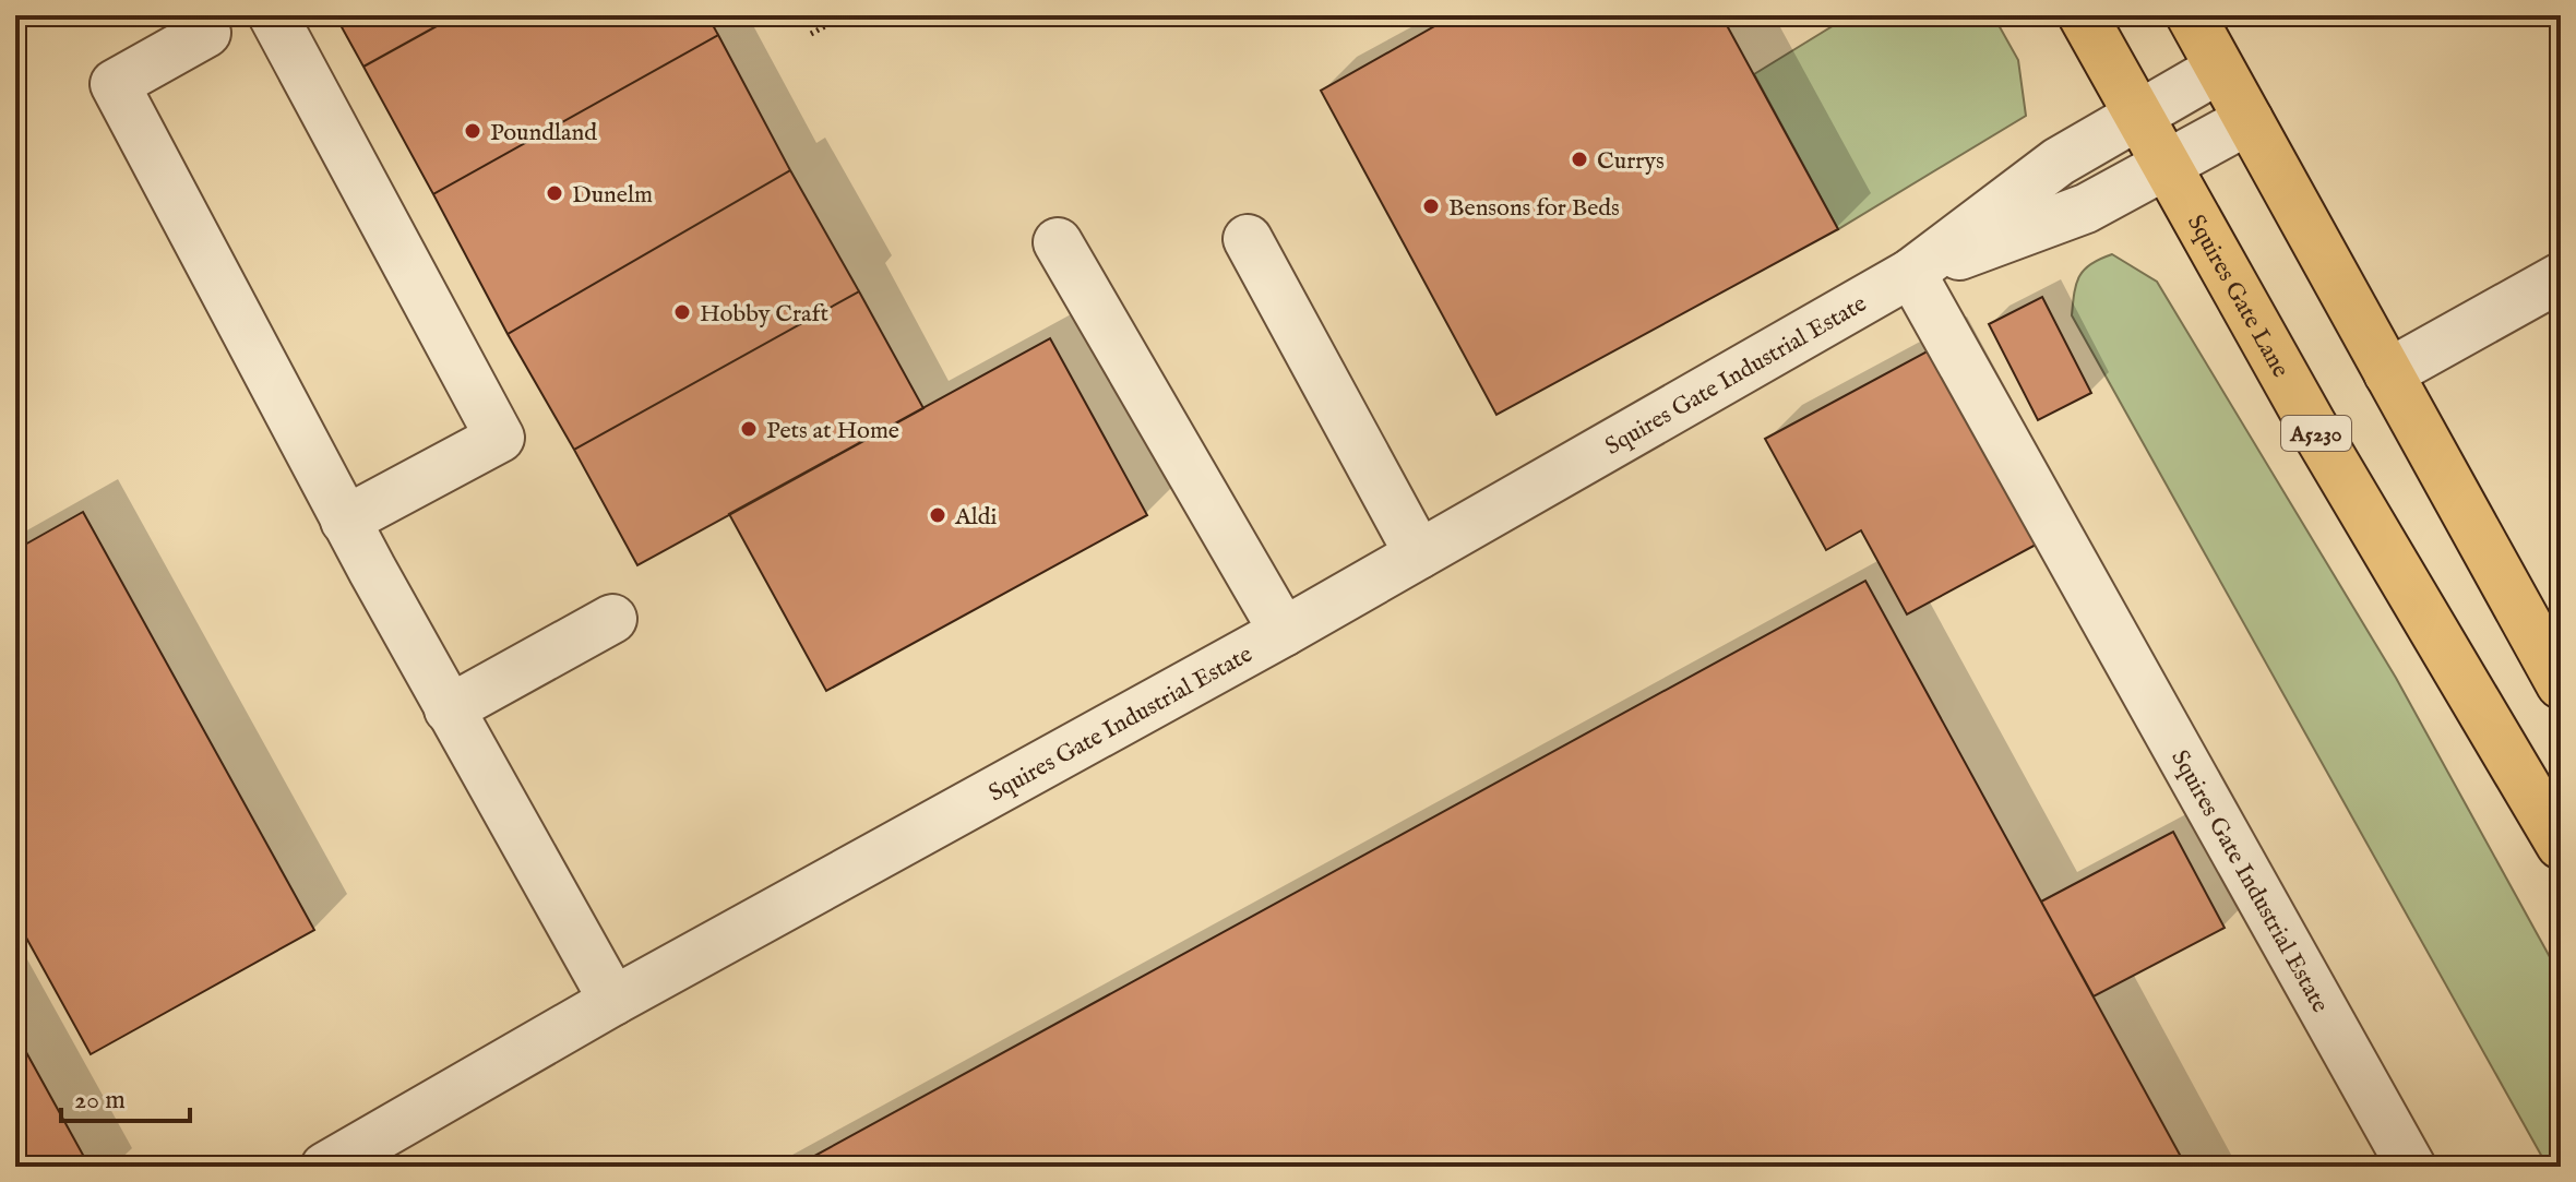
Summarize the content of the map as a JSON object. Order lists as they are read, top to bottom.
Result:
{
  "streets": {
    "main road": ["Squires Gate Lane", "A5230"],
    "street": ["Squires Gate Industrial Estate"]
  },
  "crossings": [
    ["Squires Gate Lane", "Squires Gate Industrial Estate"]
  ],
  "places": [
    "Poundland",
    "Currys",
    "Dunelm",
    "Bensons for Beds",
    "Hobby Craft",
    "Pets at Home",
    "Aldi"
  ],
  "scale_bar": "20 m"
}
